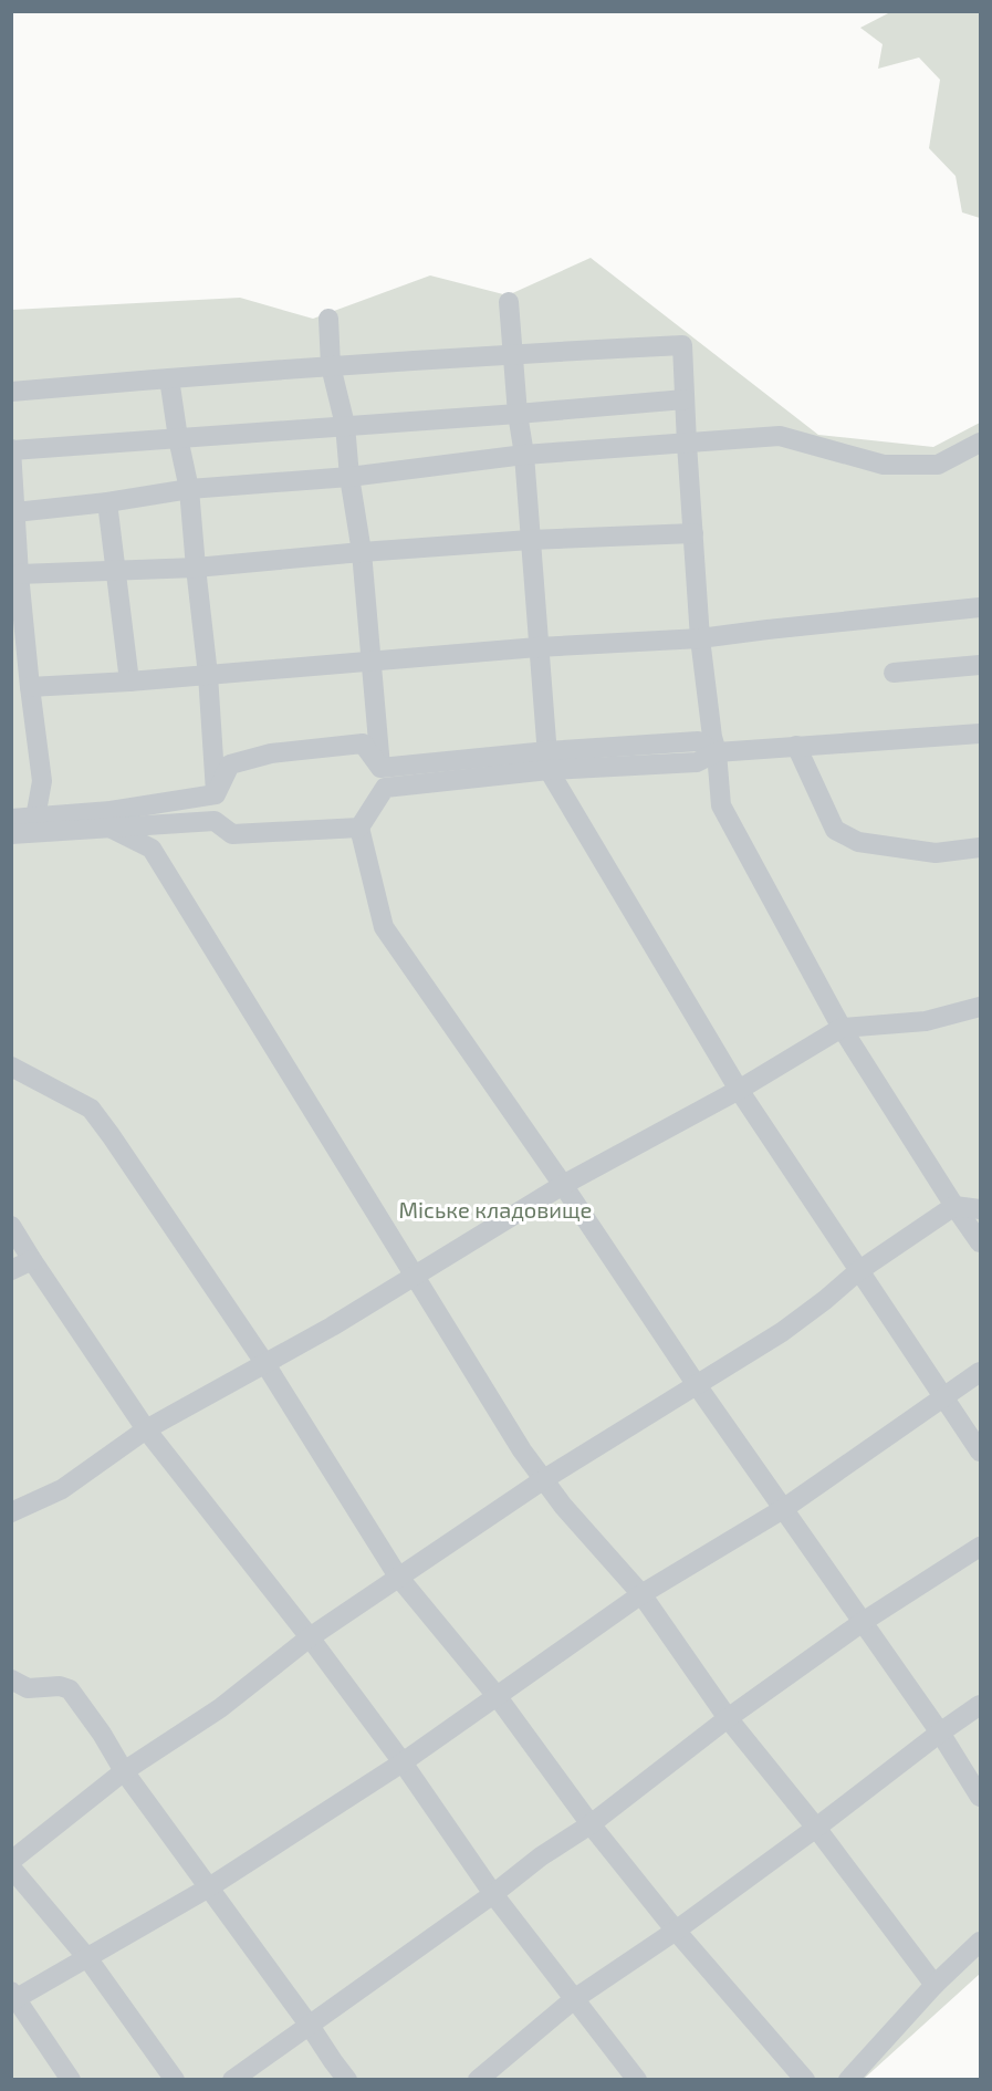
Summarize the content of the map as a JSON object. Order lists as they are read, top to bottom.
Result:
{
  "parks": ["Міське кладовище"]
}
